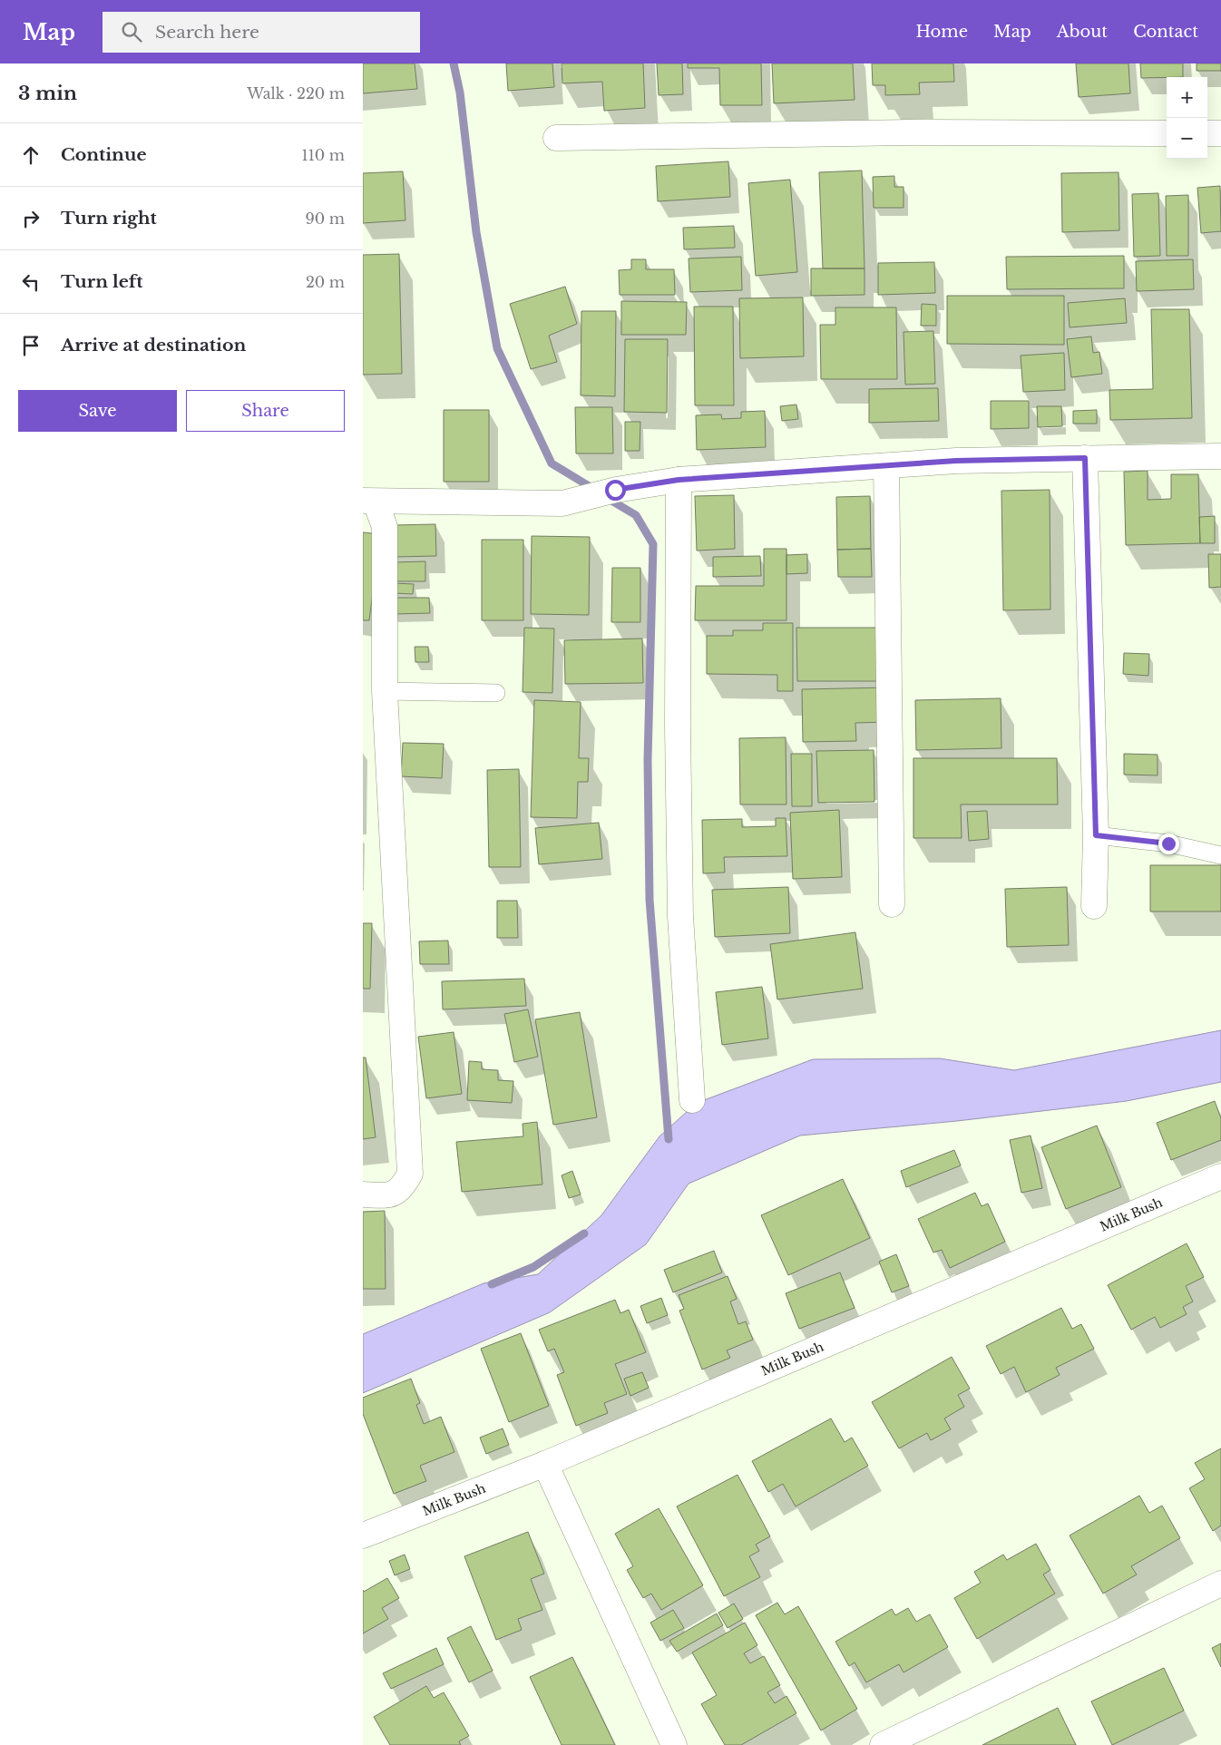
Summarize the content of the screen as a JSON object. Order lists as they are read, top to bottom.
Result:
{
  "streets": {
    "street": ["Milk Bush"]
  },
  "page": {
    "header": "Map",
    "search": "Search here",
    "nav": [
      "Home",
      "Map",
      "About",
      "Contact"
    ],
    "heading": ["3 min", "Walk · 220 m"],
    "map_buttons": ["+", "−"],
    "list": [
      ["Continue", "110 m"],
      ["Turn right", "90 m"],
      ["Turn left", "20 m"],
      "Arrive at destination"
    ],
    "buttons": ["Save", "Share"]
  }
}
